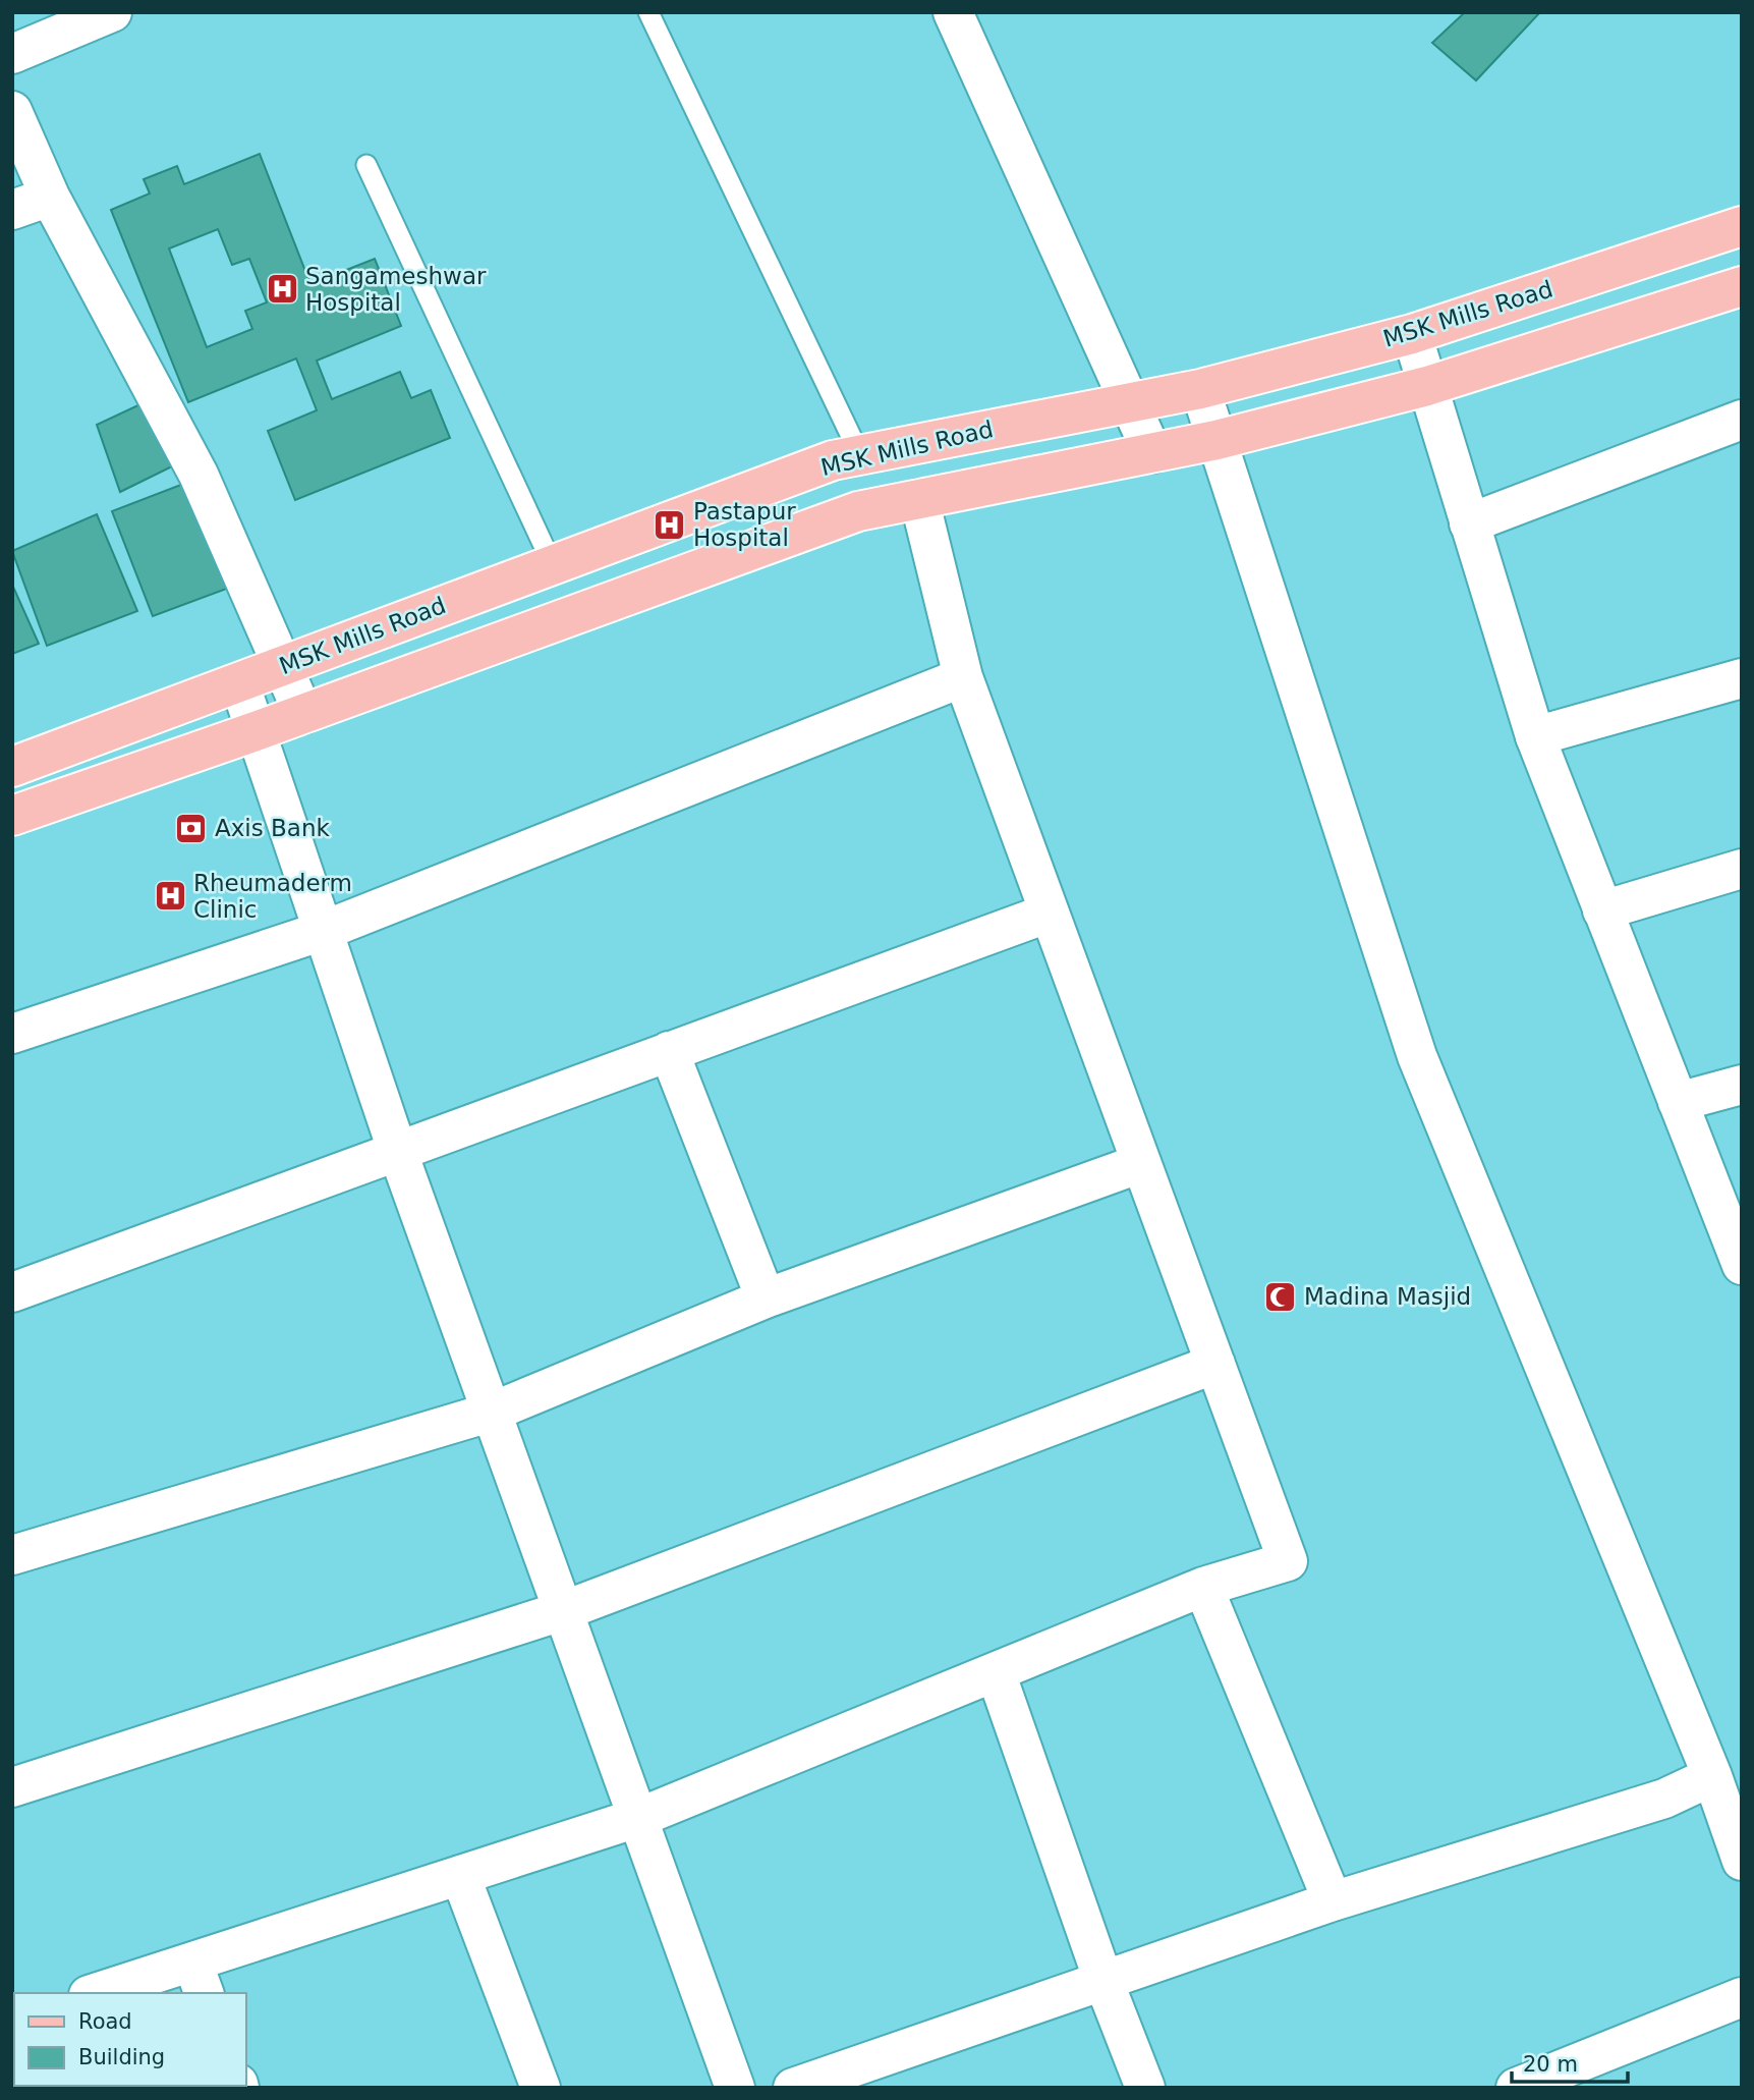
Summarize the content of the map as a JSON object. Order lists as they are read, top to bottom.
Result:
{
  "streets": {
    "main road": ["MSK Mills Road"]
  },
  "places": {
    "hospital": ["Sangameshwar Hospital", "Pastapur Hospital", "Rheumaderm Clinic"],
    "bank": ["Axis Bank"],
    "mosque": ["Madina Masjid"]
  },
  "legend": ["Road", "Building"],
  "scale_bar": "20 m"
}
